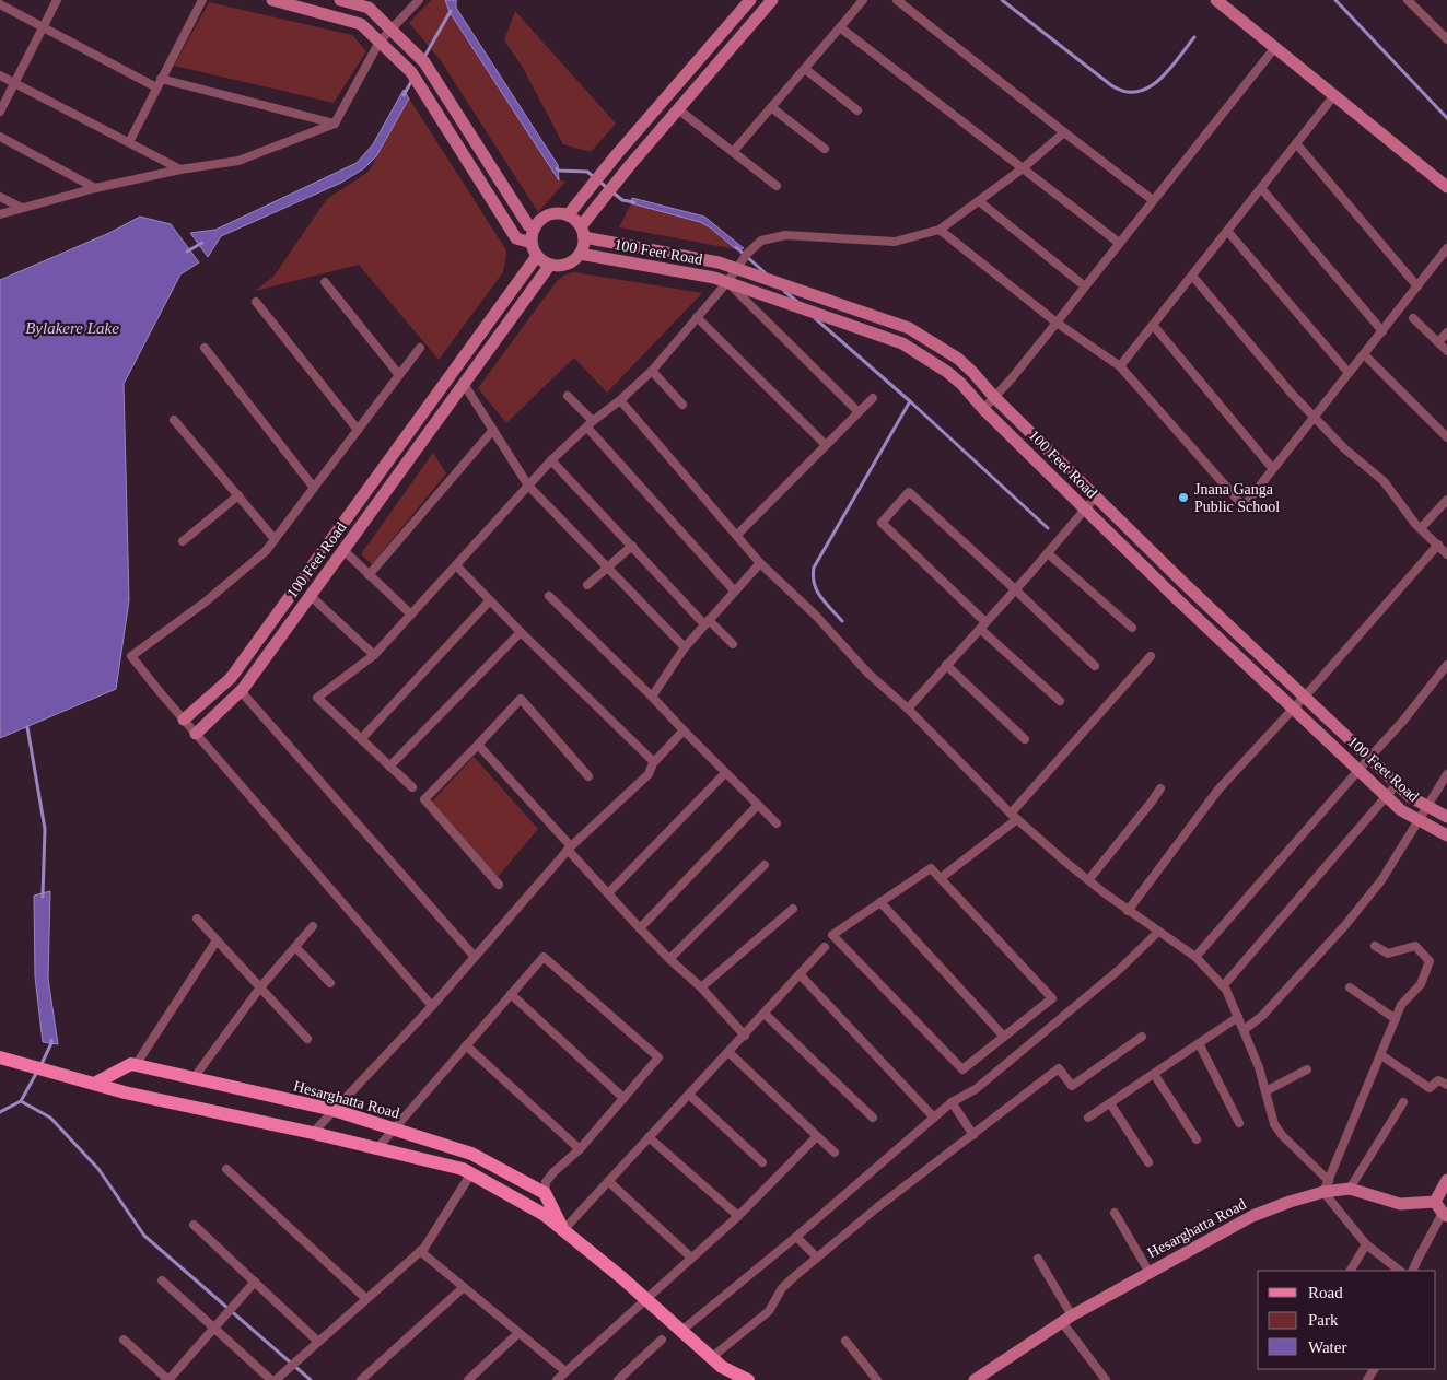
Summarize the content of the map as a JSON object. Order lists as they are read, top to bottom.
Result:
{
  "streets": {
    "main road": ["100 Feet Road", "Hesarghatta Road"]
  },
  "water": ["Bylakere Lake"],
  "places": ["Jnana Ganga Public School"],
  "legend": ["Road", "Park", "Water"]
}
